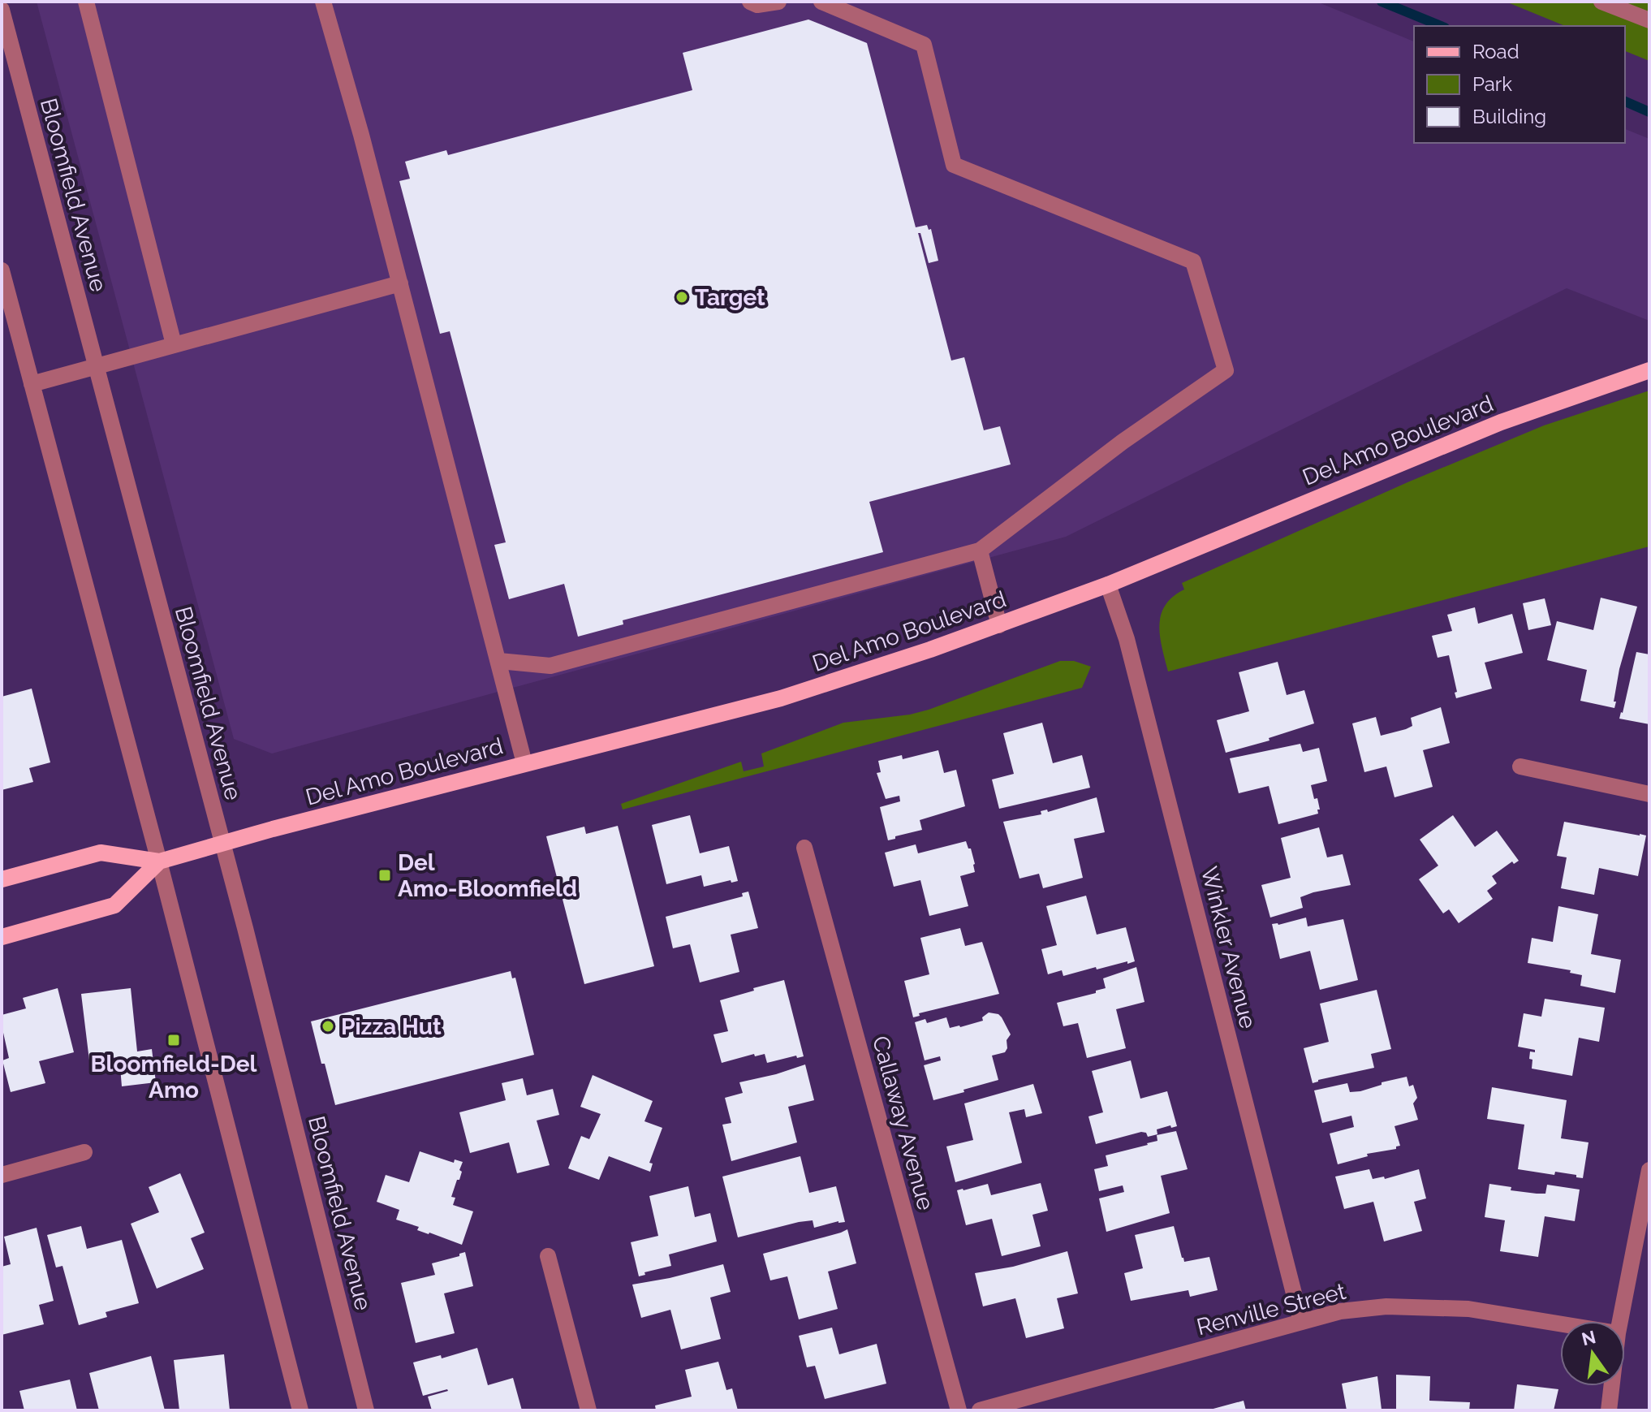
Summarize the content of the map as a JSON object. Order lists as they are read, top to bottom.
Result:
{
  "streets": {
    "main road": ["Del Amo Boulevard"],
    "street": [
      "Bloomfield Avenue",
      "Winkler Avenue",
      "Callaway Avenue",
      "Renville Street"
    ]
  },
  "crossings": [
    ["Bloomfield Avenue", "Del Amo Boulevard"],
    ["Del Amo Boulevard", "Winkler Avenue"],
    ["Winkler Avenue", "Renville Street"]
  ],
  "places": {
    "other": ["Target", "Pizza Hut"],
    "transit": ["Del Amo-Bloomfield", "Bloomfield-Del Amo"]
  },
  "legend": ["Road", "Park", "Building"],
  "north": "top"
}
